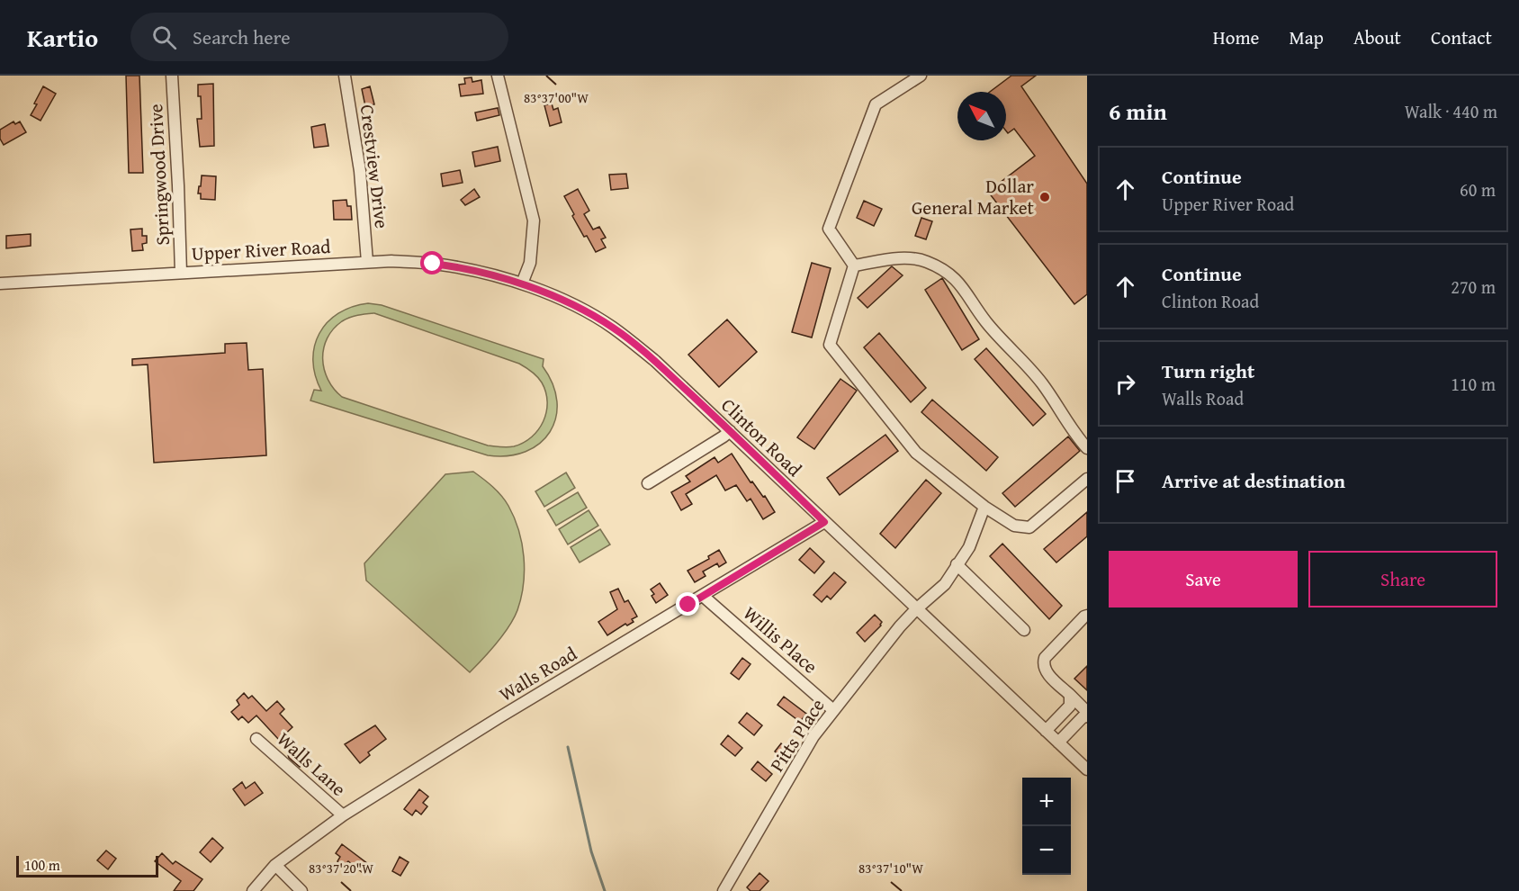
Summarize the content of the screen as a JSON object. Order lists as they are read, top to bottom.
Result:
{
  "streets": {
    "street": [
      "Crestview Drive",
      "Springwood Drive",
      "Upper River Road",
      "Clinton Road",
      "Willis Place",
      "Walls Road",
      "Pitts Place",
      "Walls Lane"
    ]
  },
  "crossings": [
    ["Crestview Drive", "Upper River Road"],
    ["Springwood Drive", "Upper River Road"],
    ["Upper River Road", "Clinton Road"],
    ["Clinton Road", "Walls Road"],
    ["Clinton Road", "Pitts Place"],
    ["Willis Place", "Walls Road"],
    ["Willis Place", "Pitts Place"],
    ["Walls Road", "Walls Lane"]
  ],
  "places": ["Dollar General Market"],
  "scale_bar": "100 m",
  "north": "top left",
  "page": {
    "header": "Kartio",
    "search": "Search here",
    "nav": [
      "Home",
      "Map",
      "About",
      "Contact"
    ],
    "heading": ["6 min", "Walk · 440 m"],
    "list": [
      ["Continue", "Upper River Road", "60 m"],
      ["Continue", "Clinton Road", "270 m"],
      ["Turn right", "Walls Road", "110 m"],
      "Arrive at destination"
    ],
    "buttons": ["Save", "Share"],
    "map_buttons": ["+", "−"],
    "scale": "100 m"
  },
  "coordinates": ["83°37'00\"W", "83°37'20\"W", "83°37'10\"W"]
}
